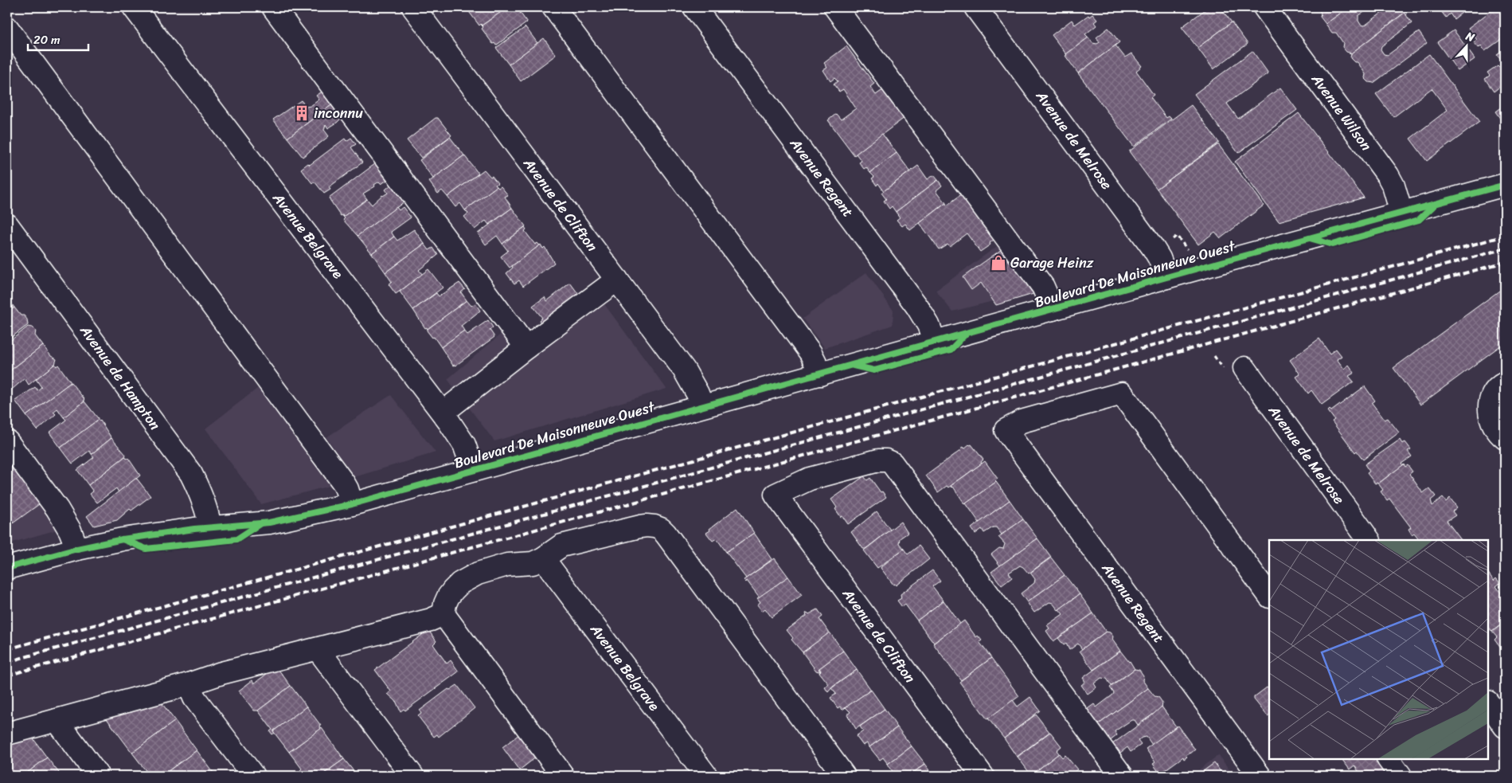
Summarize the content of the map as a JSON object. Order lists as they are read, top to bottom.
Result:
{
  "streets": {
    "street": [
      "Avenue Wilson",
      "Avenue de Melrose",
      "Avenue Regent",
      "Avenue de Clifton",
      "Avenue Belgrave",
      "Boulevard De Maisonneuve Ouest",
      "Avenue de Hampton"
    ]
  },
  "crossings": [
    ["Avenue Wilson", "Boulevard De Maisonneuve Ouest"],
    ["Avenue de Melrose", "Boulevard De Maisonneuve Ouest"],
    ["Avenue Regent", "Boulevard De Maisonneuve Ouest"],
    ["Avenue de Clifton", "Boulevard De Maisonneuve Ouest"],
    ["Avenue Belgrave", "Boulevard De Maisonneuve Ouest"],
    ["Boulevard De Maisonneuve Ouest", "Avenue de Hampton"]
  ],
  "places": {
    "building": ["inconnu"],
    "shop": ["Garage Heinz"]
  },
  "scale_bar": "20 m",
  "north": "top"
}
